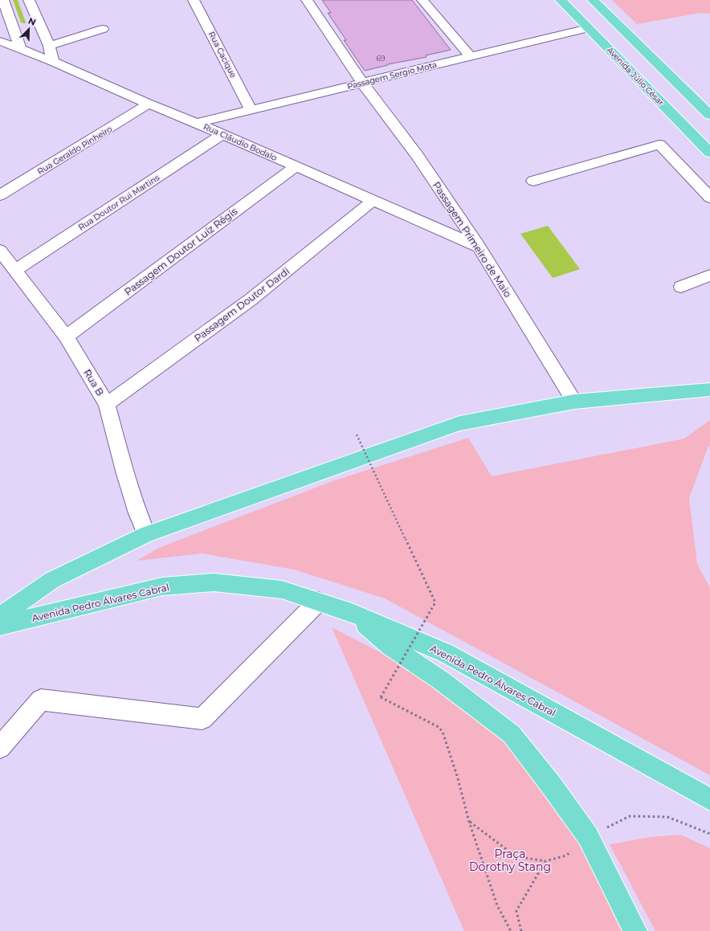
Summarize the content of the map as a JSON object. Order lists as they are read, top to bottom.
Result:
{
  "streets": {
    "main road": ["Avenida Júlio César", "Avenida Pedro Álvares Cabral"],
    "street": [
      "Rua Cacique",
      "Passagem Sergio Mota",
      "Rua Cláudio Bodalo",
      "Rua Geraldo Pinheiro",
      "Rua Doutor Rui Martins",
      "Passagem Primeiro de Maio",
      "Passagem Doutor Luíz Régis",
      "Passagem Doutor Dardi",
      "Rua B"
    ]
  },
  "crossings": [
    ["Rua Cacique", "Passagem Sergio Mota"],
    ["Passagem Sergio Mota", "Avenida Júlio César"],
    ["Passagem Sergio Mota", "Rua Cláudio Bodalo"],
    ["Passagem Sergio Mota", "Passagem Primeiro de Maio"],
    ["Rua Cláudio Bodalo", "Rua Geraldo Pinheiro"],
    ["Rua Cláudio Bodalo", "Rua Doutor Rui Martins"],
    ["Rua Cláudio Bodalo", "Passagem Primeiro de Maio"],
    ["Rua Cláudio Bodalo", "Passagem Doutor Luíz Régis"],
    ["Rua Cláudio Bodalo", "Passagem Doutor Dardi"],
    ["Rua Doutor Rui Martins", "Rua B"],
    ["Passagem Doutor Luíz Régis", "Rua B"],
    ["Passagem Doutor Dardi", "Rua B"]
  ],
  "parks": ["Praça Dorothy Stang"],
  "house_numbers": ["69"],
  "north": "top right"
}
